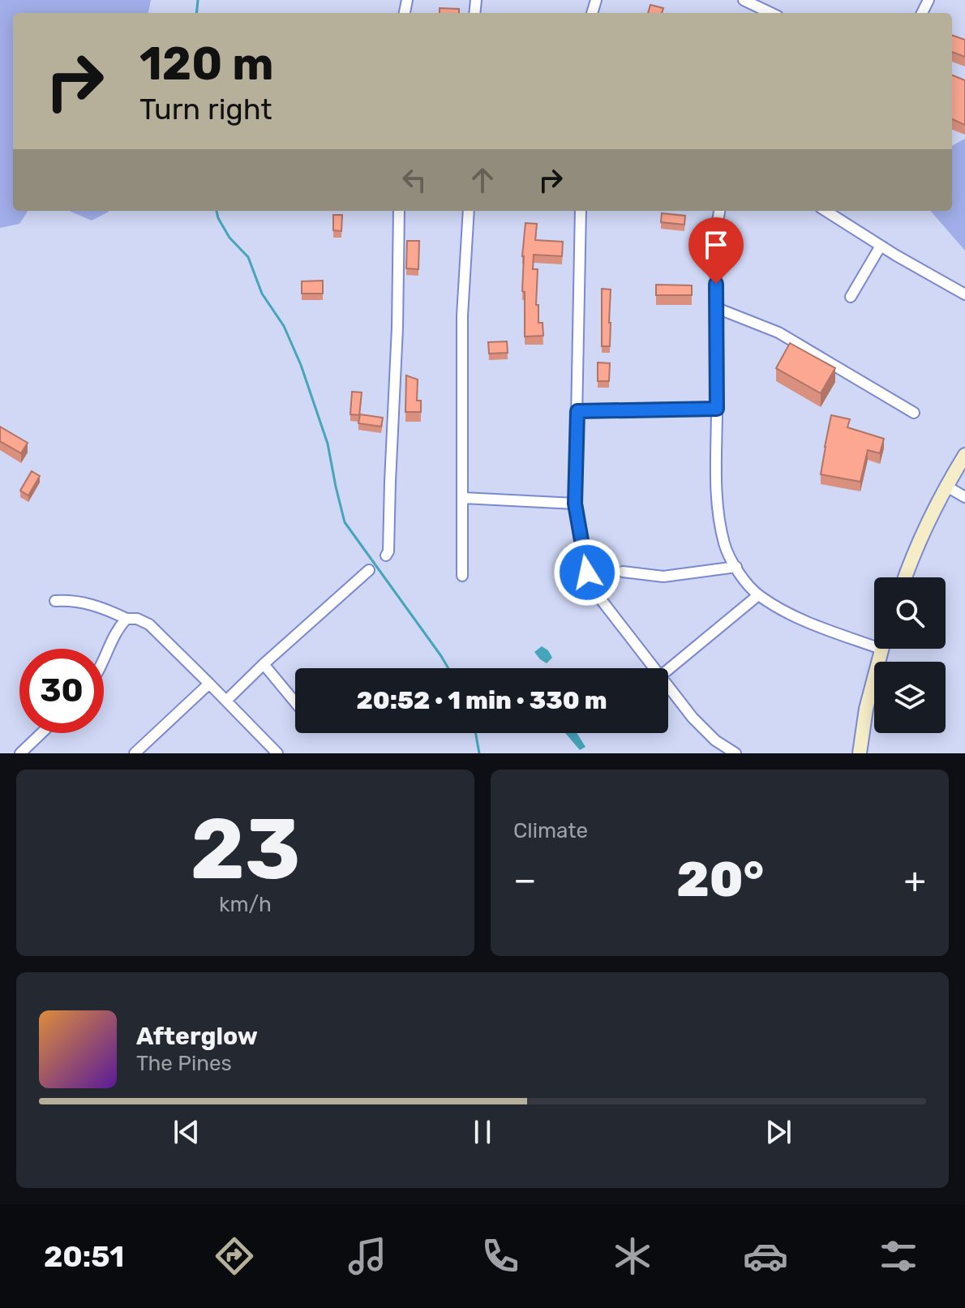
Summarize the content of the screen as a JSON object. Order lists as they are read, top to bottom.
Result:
{
  "page": {
    "turn": ["120 m", "Turn right"],
    "limit": "30",
    "trip": "20:52 · 1 min · 330 m",
    "tile": [
      ["23", "km/h"],
      "Climate"
    ],
    "heat": ["−", "20°", "+"],
    "song": ["Afterglow", "The Pines"],
    "tabs": "20:51"
  }
}
